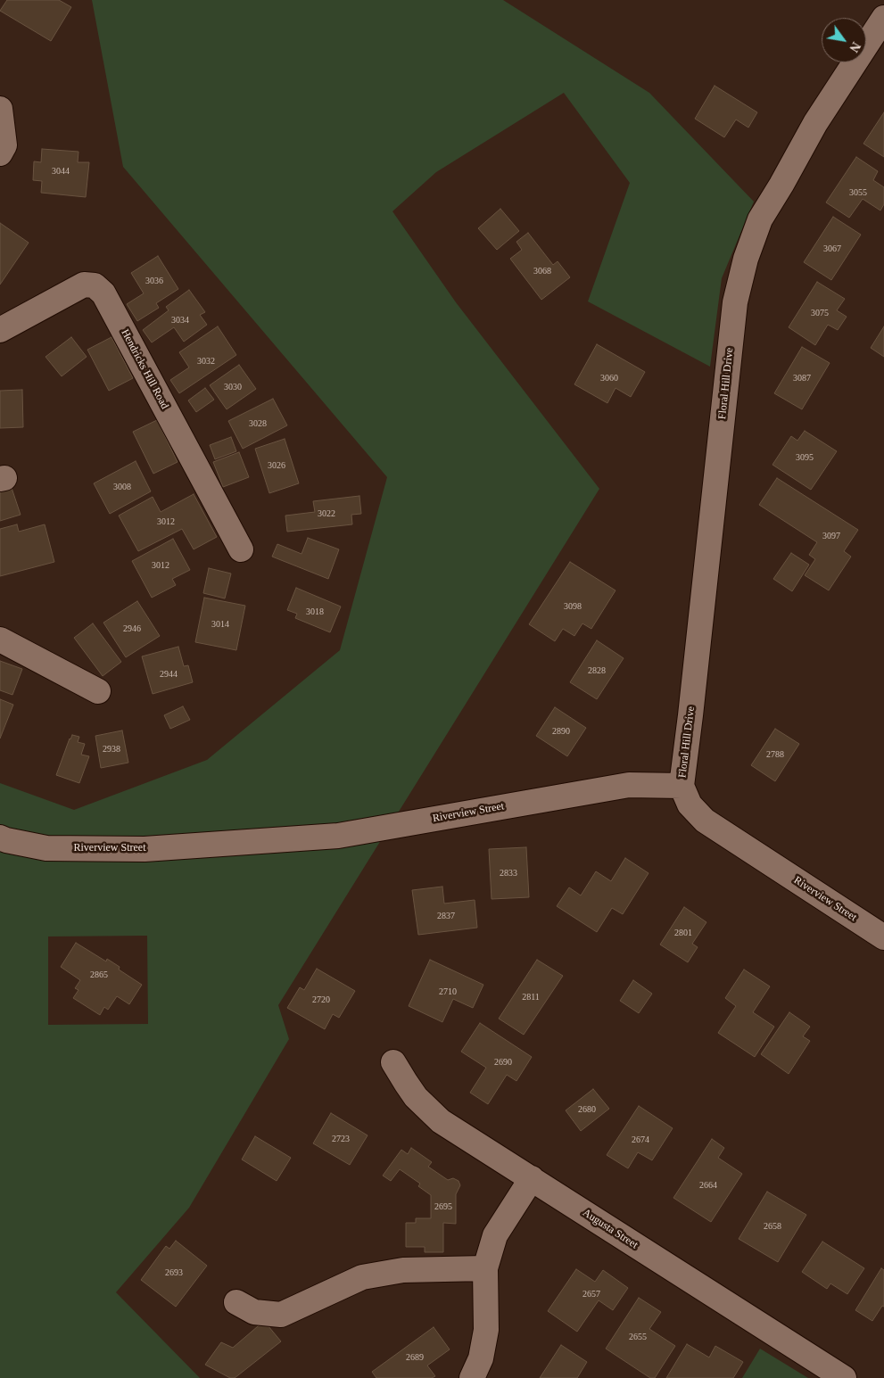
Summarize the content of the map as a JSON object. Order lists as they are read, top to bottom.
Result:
{
  "streets": {
    "street": [
      "Hendricks Hill Road",
      "Floral Hill Drive",
      "Riverview Street",
      "Augusta Street"
    ]
  },
  "crossings": [
    ["Floral Hill Drive", "Riverview Street"]
  ],
  "house_numbers": [
    "3044",
    "3055",
    "3067",
    "3068",
    "3036",
    "3075",
    "3034",
    "3032",
    "3060",
    "3087",
    "3030",
    "3028",
    "3095",
    "3026",
    "3008",
    "3022",
    "3012",
    "3097",
    "3012",
    "3098",
    "3018",
    "3014",
    "2946",
    "2828",
    "2944",
    "2890",
    "2938",
    "2788",
    "2833",
    "2837",
    "2801",
    "2865",
    "2710",
    "2811",
    "2720",
    "2690",
    "2680",
    "2723",
    "2674",
    "2664",
    "2695",
    "2658",
    "2693",
    "2657",
    "2655",
    "2689"
  ],
  "north": "bottom right"
}
